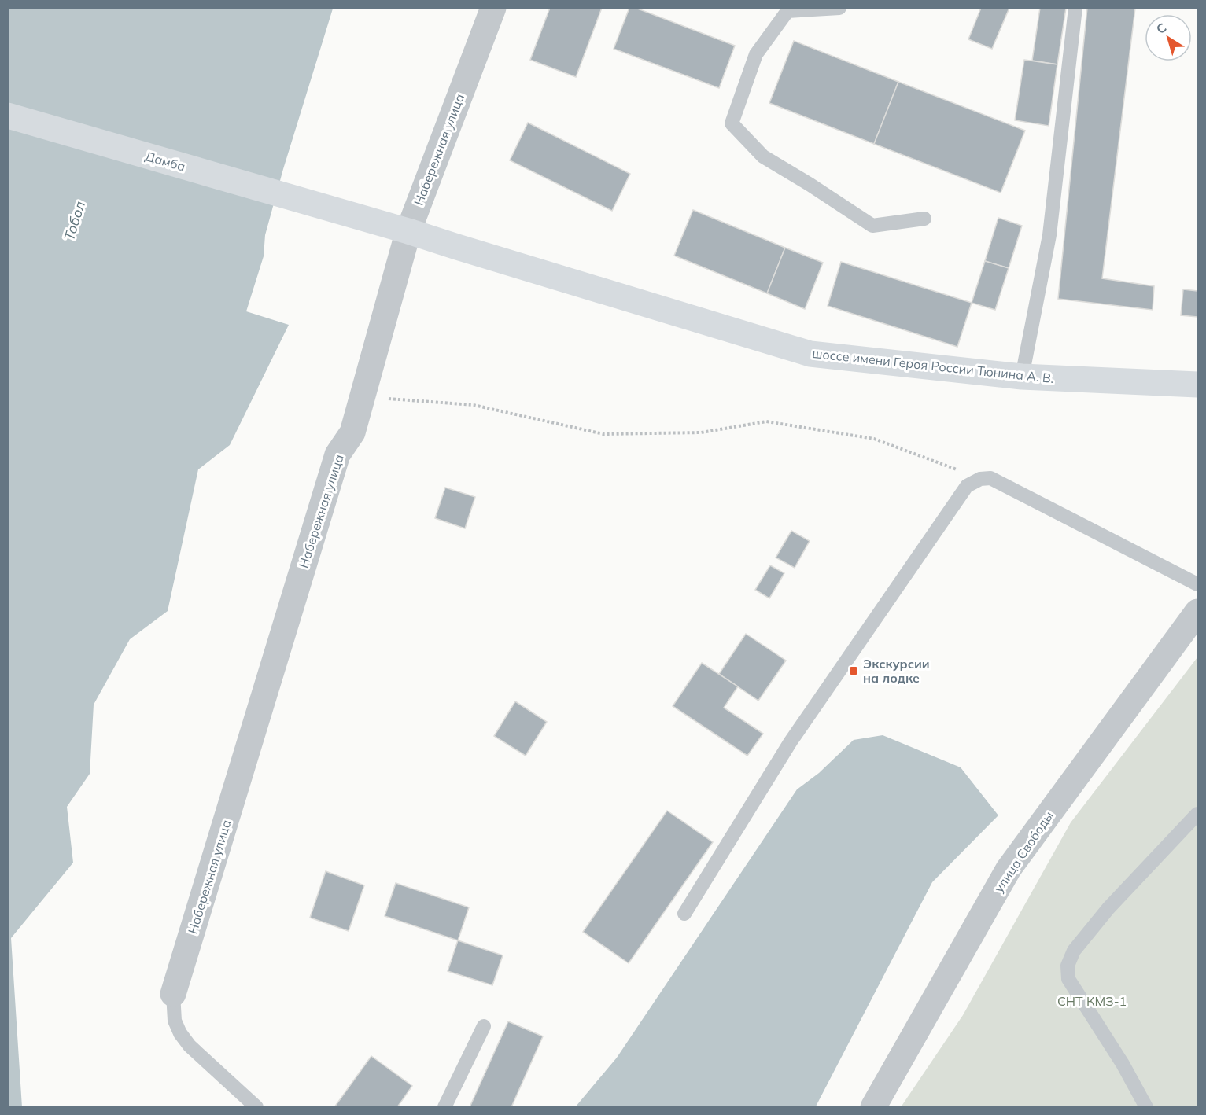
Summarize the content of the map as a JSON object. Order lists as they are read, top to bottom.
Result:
{
  "streets": {
    "main road": ["Дамба", "шоссе имени Героя России Тюнина А. В."],
    "street": ["Набережная улица", "улица Свободы"]
  },
  "crossings": [
    ["Набережная улица", "Дамба"],
    ["Набережная улица", "шоссе имени Героя России Тюнина А. В."],
    ["Дамба", "шоссе имени Героя России Тюнина А. В."]
  ],
  "water": ["Тобол"],
  "parks": ["СНТ КМЗ-1"],
  "places": {
    "transit": ["Экскурсии на лодке"]
  },
  "north": "top left"
}
